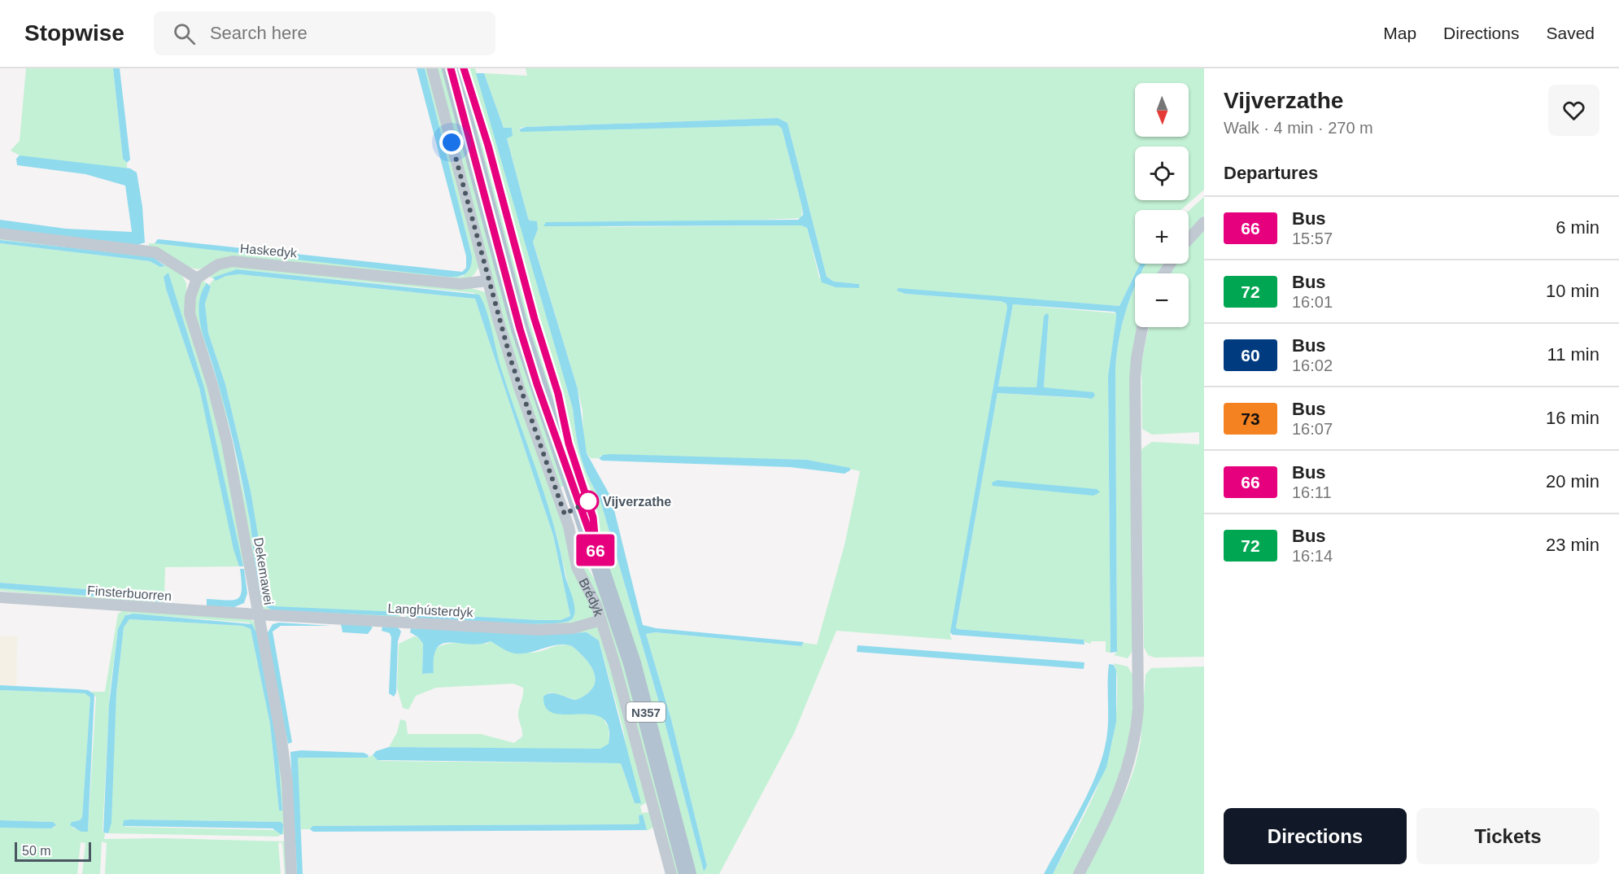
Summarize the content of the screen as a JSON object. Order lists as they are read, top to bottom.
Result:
{
  "streets": {
    "main road": ["Brédyk", "N357"],
    "street": [
      "Haskedyk",
      "Dekemawei",
      "Finsterbuorren",
      "Langhústerdyk"
    ]
  },
  "crossings": [
    ["Haskedyk", "Dekemawei"],
    ["Haskedyk", "Brédyk"],
    ["Dekemawei", "Finsterbuorren"],
    ["Dekemawei", "Langhústerdyk"],
    ["Finsterbuorren", "Langhústerdyk"],
    ["Brédyk", "Langhústerdyk"]
  ],
  "places": ["Vijverzathe"],
  "lines": ["bus line 66"],
  "scale_bar": "50 m",
  "north": "bottom",
  "page": {
    "header": "Stopwise",
    "search": "Search here",
    "nav": ["Map", "Directions", "Saved"],
    "on_map": "66",
    "heading": [
      ["Vijverzathe", "Walk · 4 min · 270 m"],
      "Departures"
    ],
    "map_buttons": ["+", "−"],
    "list": [
      {
        "mark": "66",
        "name": "Bus",
        "note": "15:57",
        "value": "6 min"
      },
      {
        "mark": "72",
        "name": "Bus",
        "note": "16:01",
        "value": "10 min"
      },
      {
        "mark": "60",
        "name": "Bus",
        "note": "16:02",
        "value": "11 min"
      },
      {
        "mark": "73",
        "name": "Bus",
        "note": "16:07",
        "value": "16 min"
      },
      {
        "mark": "66",
        "name": "Bus",
        "note": "16:11",
        "value": "20 min"
      },
      {
        "mark": "72",
        "name": "Bus",
        "note": "16:14",
        "value": "23 min"
      }
    ],
    "buttons": ["Directions", "Tickets"],
    "scale": "50 m"
  }
}
